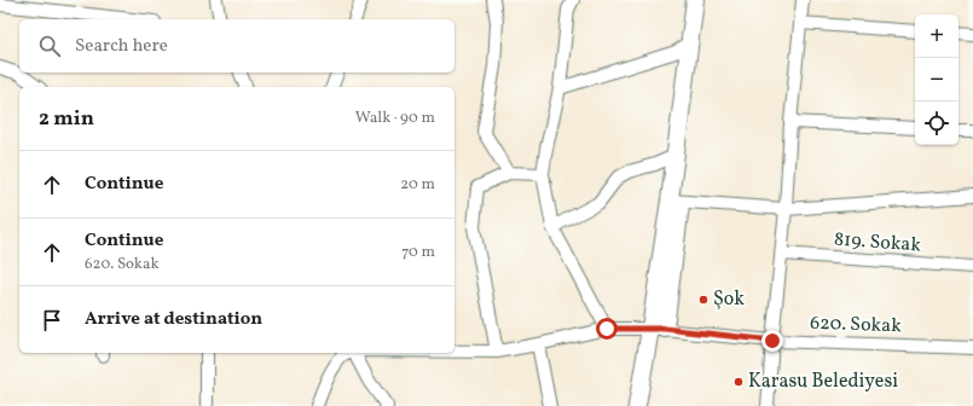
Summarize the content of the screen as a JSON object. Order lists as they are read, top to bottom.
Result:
{
  "streets": {
    "street": ["819. Sokak", "620. Sokak"]
  },
  "places": ["Şok", "Karasu Belediyesi"],
  "page": {
    "map_buttons": ["+", "−"],
    "search": "Search here",
    "heading": ["2 min", "Walk · 90 m"],
    "list": [
      ["Continue", "20 m"],
      ["Continue", "620. Sokak", "70 m"],
      "Arrive at destination"
    ]
  }
}
